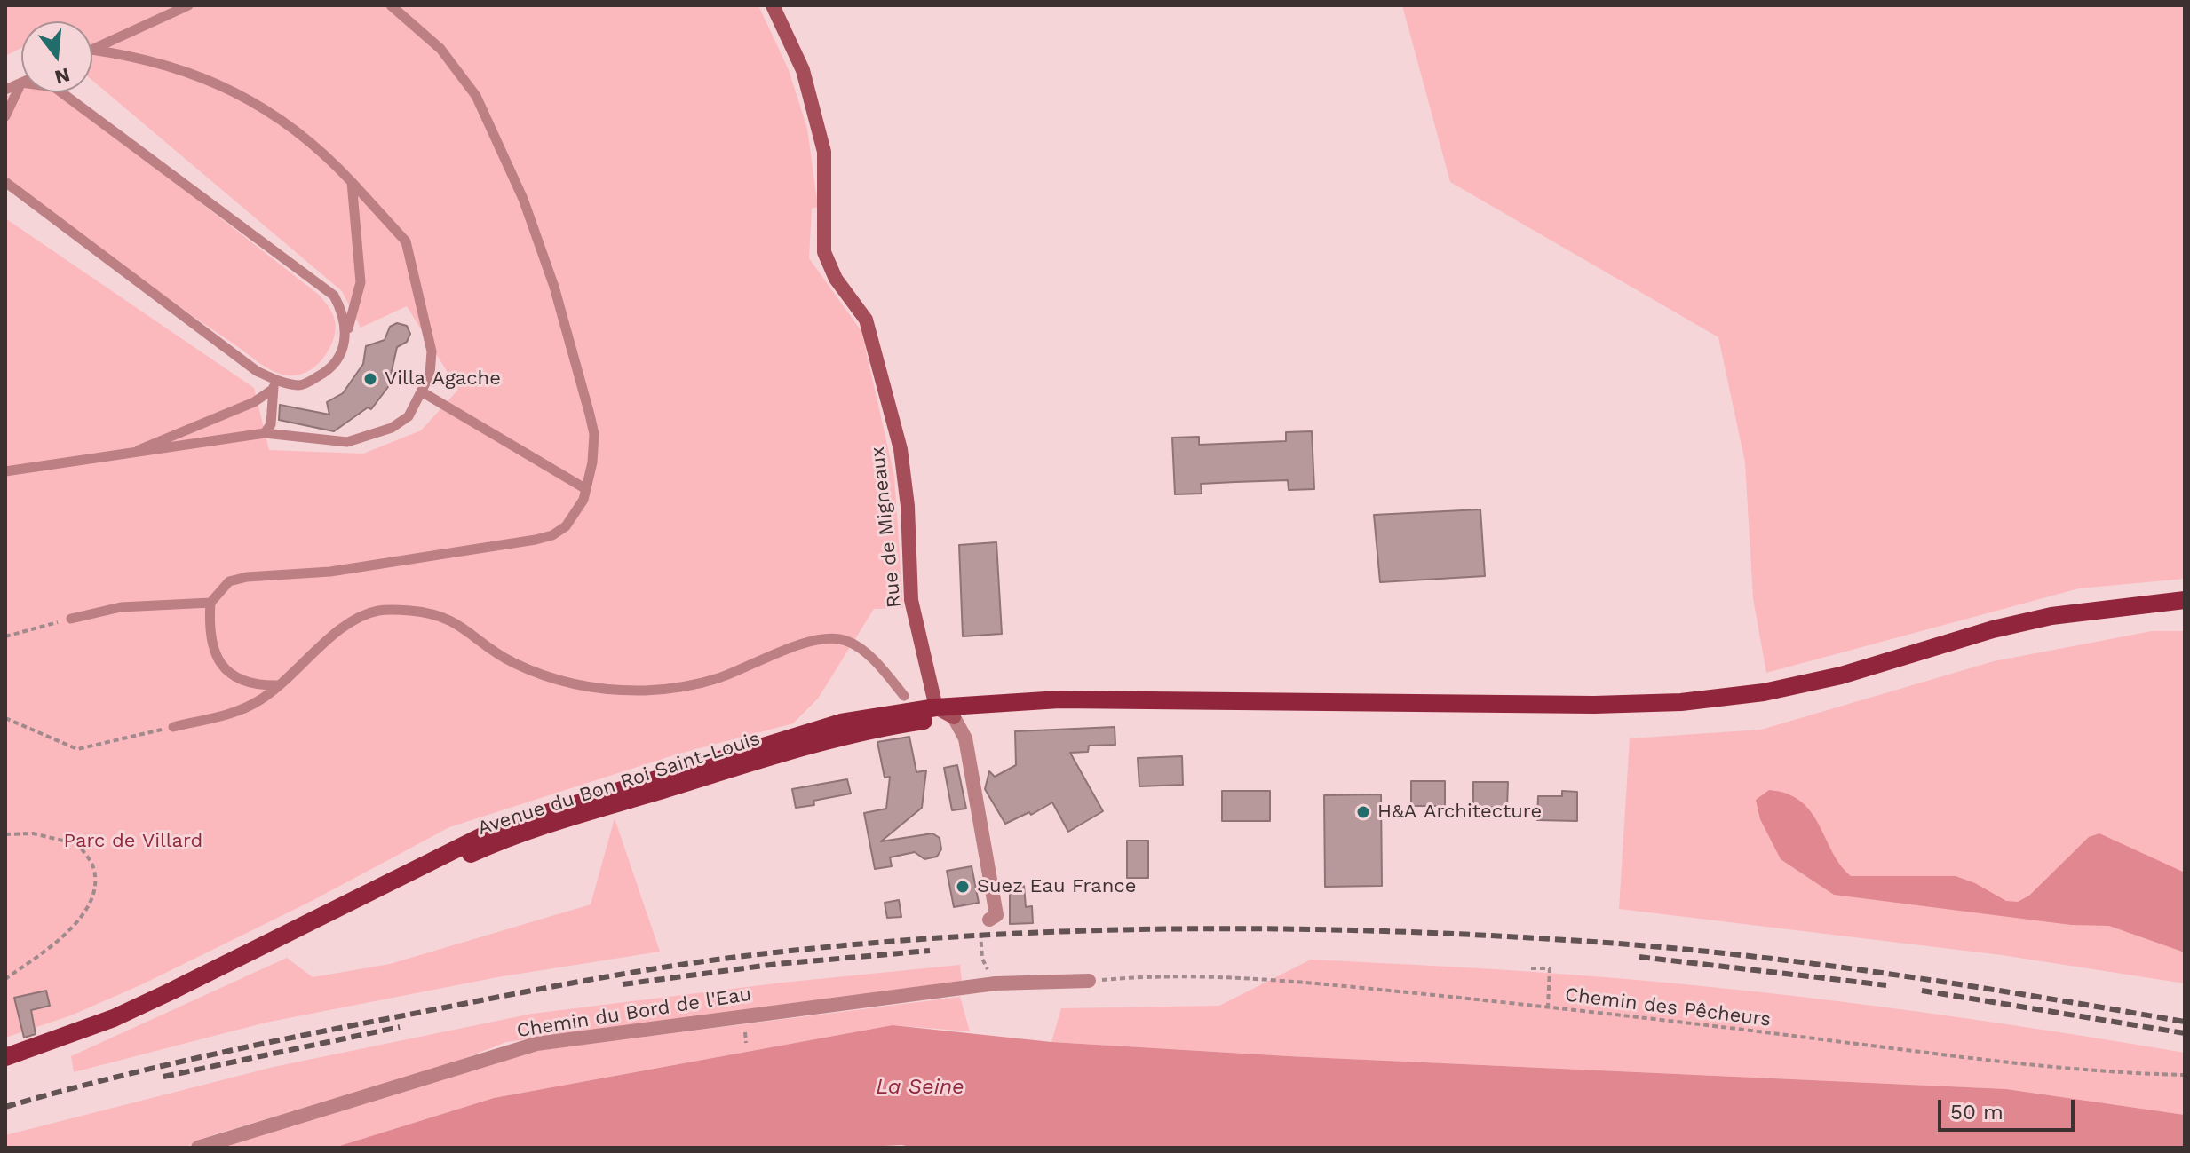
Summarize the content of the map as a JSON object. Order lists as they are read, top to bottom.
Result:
{
  "streets": {
    "main road": ["Avenue du Bon Roi Saint-Louis"],
    "street": ["Rue de Migneaux", "Chemin du Bord de l'Eau"],
    "path": ["Chemin des Pêcheurs"]
  },
  "crossings": [
    ["Rue de Migneaux", "Avenue du Bon Roi Saint-Louis"],
    ["Chemin des Pêcheurs", "Chemin du Bord de l'Eau"]
  ],
  "water": ["La Seine"],
  "parks": ["Parc de Villard"],
  "places": ["Villa Agache", "H&A Architecture", "Suez Eau France"],
  "scale_bar": "50 m",
  "north": "bottom"
}
